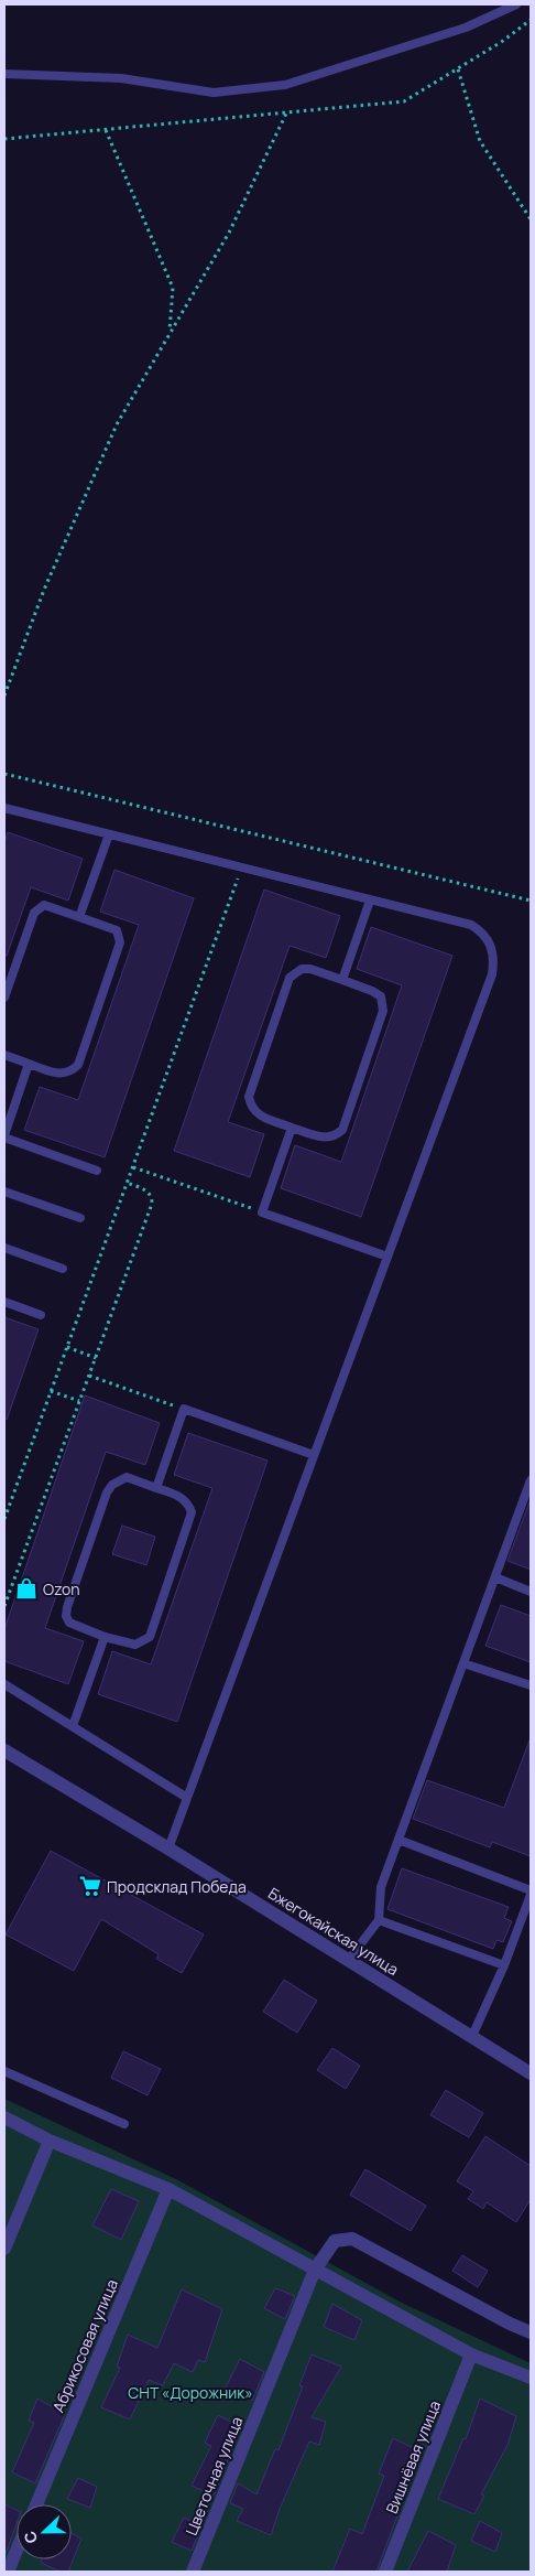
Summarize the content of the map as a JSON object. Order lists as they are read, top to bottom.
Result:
{
  "streets": {
    "street": [
      "Бжегокайская улица",
      "Абрикосовая улица",
      "Вишнёвая улица",
      "Цветочная улица"
    ]
  },
  "parks": ["СНТ «Дорожник»"],
  "places": {
    "shop": ["Ozon"],
    "supermarket": ["Продсклад Победа"]
  },
  "north": "left"
}
